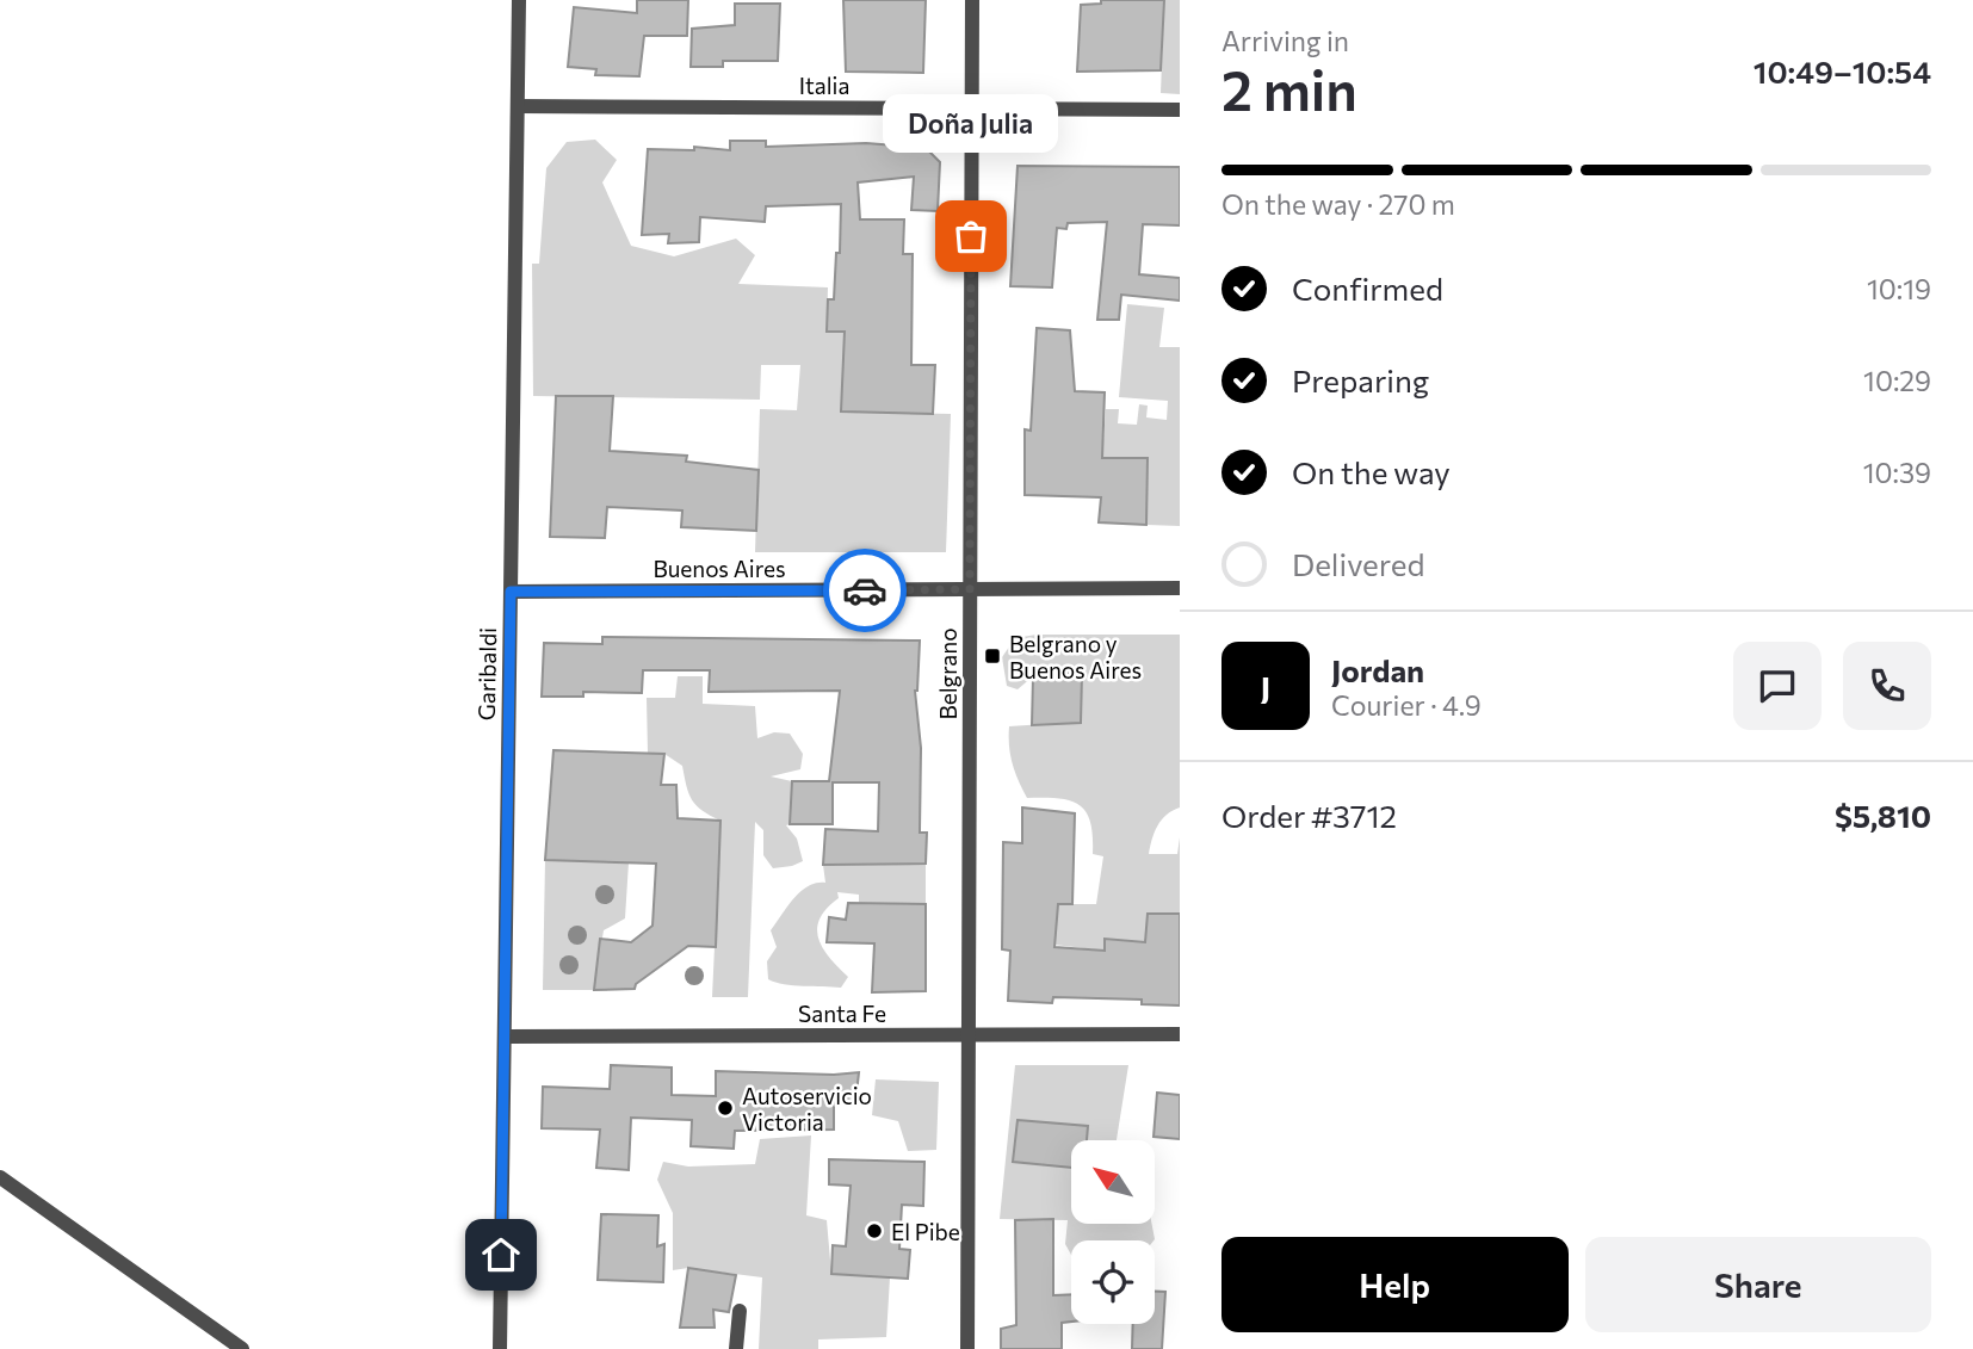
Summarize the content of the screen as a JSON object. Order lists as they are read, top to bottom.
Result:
{
  "streets": {
    "street": [
      "Italia",
      "Buenos Aires",
      "Garibaldi",
      "Belgrano",
      "Santa Fe"
    ]
  },
  "crossings": [
    ["Italia", "Garibaldi"],
    ["Italia", "Belgrano"],
    ["Buenos Aires", "Garibaldi"],
    ["Buenos Aires", "Belgrano"],
    ["Garibaldi", "Santa Fe"],
    ["Belgrano", "Santa Fe"]
  ],
  "places": {
    "other": ["Doña Julia", "Autoservicio Victoria", "El Pibe"],
    "transit": ["Belgrano y Buenos Aires"]
  },
  "north": "top left",
  "page": {
    "heading": ["2 min", "Arriving in", "10:49–10:54"],
    "panel": [
      "Jordan",
      "Courier · 4.9",
      "Order #3712",
      "$5,810"
    ],
    "bubble": "Doña Julia",
    "bar": "On the way · 270 m",
    "list": [
      ["Confirmed", "10:19"],
      ["Preparing", "10:29"],
      ["On the way", "10:39"],
      "Delivered"
    ],
    "round": "J",
    "buttons": ["Help", "Share"]
  }
}
